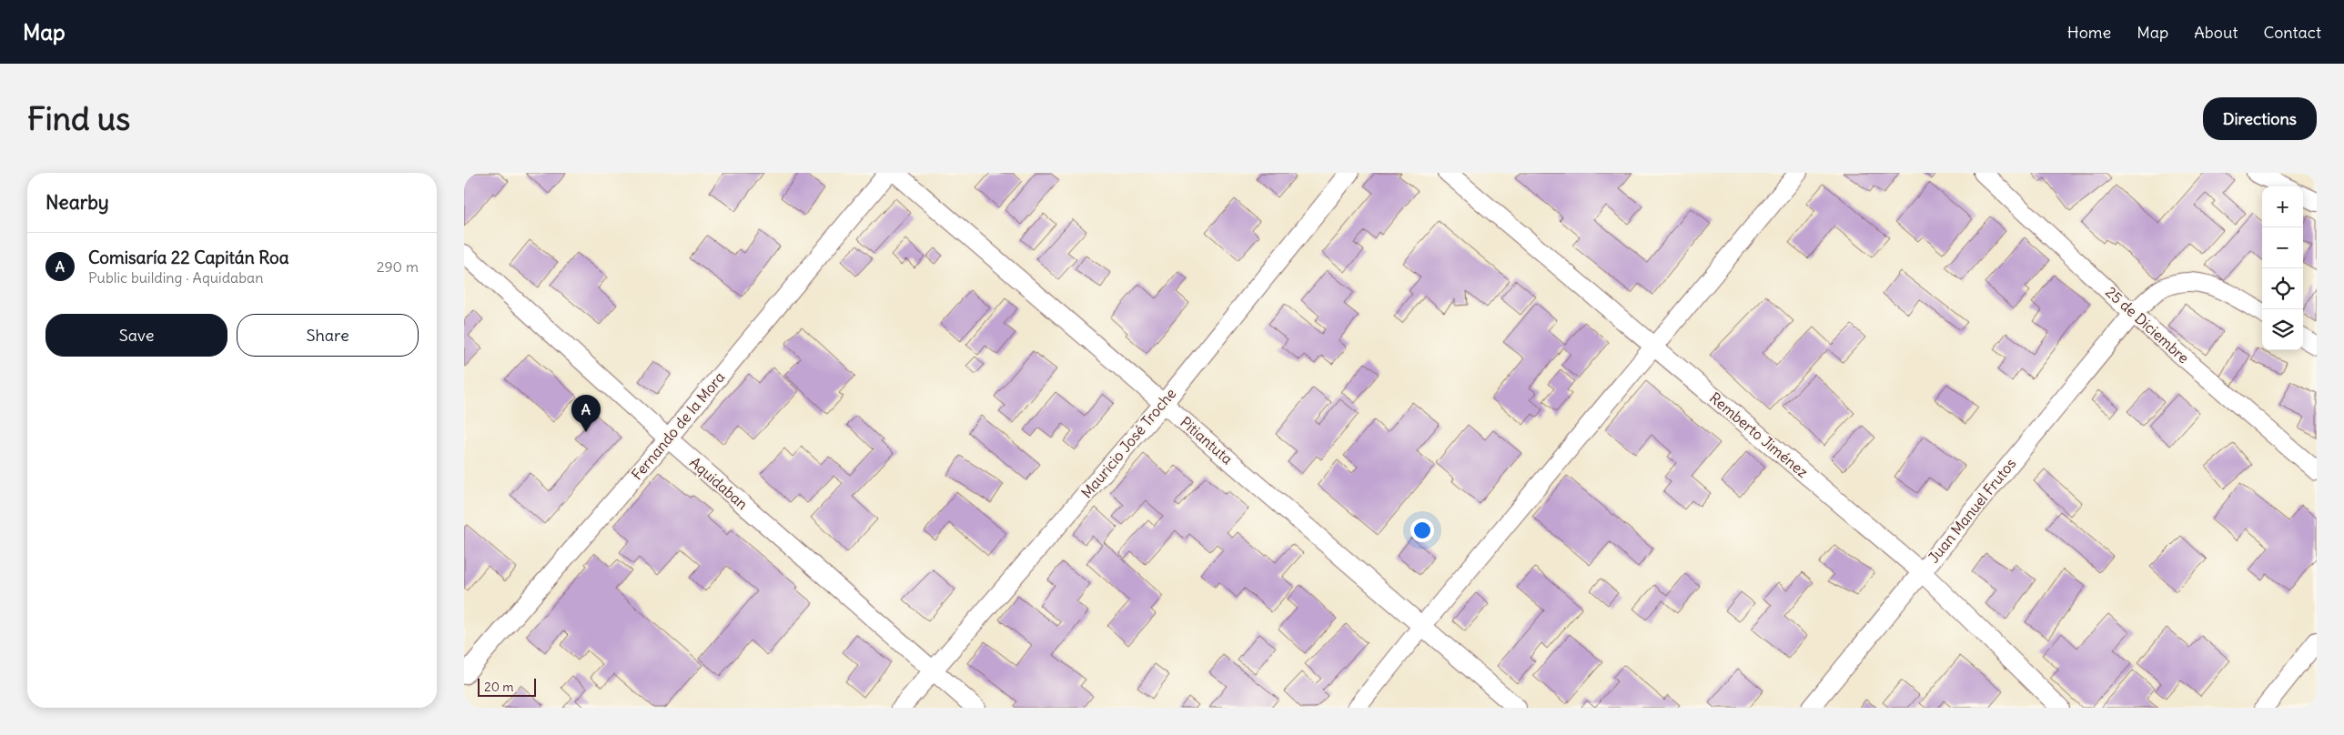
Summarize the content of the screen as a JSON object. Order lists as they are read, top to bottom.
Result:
{
  "streets": {
    "street": [
      "25 de Diciembre",
      "Fernando de la Mora",
      "Remberto Jiménez",
      "Pitiantuta",
      "Mauricio José Troche",
      "Aquidaban",
      "Juan Manuel Frutos"
    ]
  },
  "crossings": [
    ["25 de Diciembre", "Juan Manuel Frutos"],
    ["Fernando de la Mora", "Aquidaban"],
    ["Remberto Jiménez", "Juan Manuel Frutos"],
    ["Pitiantuta", "Mauricio José Troche"],
    ["Mauricio José Troche", "Aquidaban"]
  ],
  "scale_bar": "20 m",
  "page": {
    "header": "Map",
    "nav": [
      "Home",
      "Map",
      "About",
      "Contact"
    ],
    "buttons": [
      "Directions",
      ["Save", "Share"]
    ],
    "title": "Find us",
    "heading": "Nearby",
    "map_buttons": ["+", "−"],
    "list": [
      {
        "mark": "A",
        "name": "Comisaría 22 Capitán Roa",
        "note": "Public building · Aquidaban",
        "value": "290 m"
      }
    ],
    "pins": "A",
    "scale": "20 m"
  }
}
